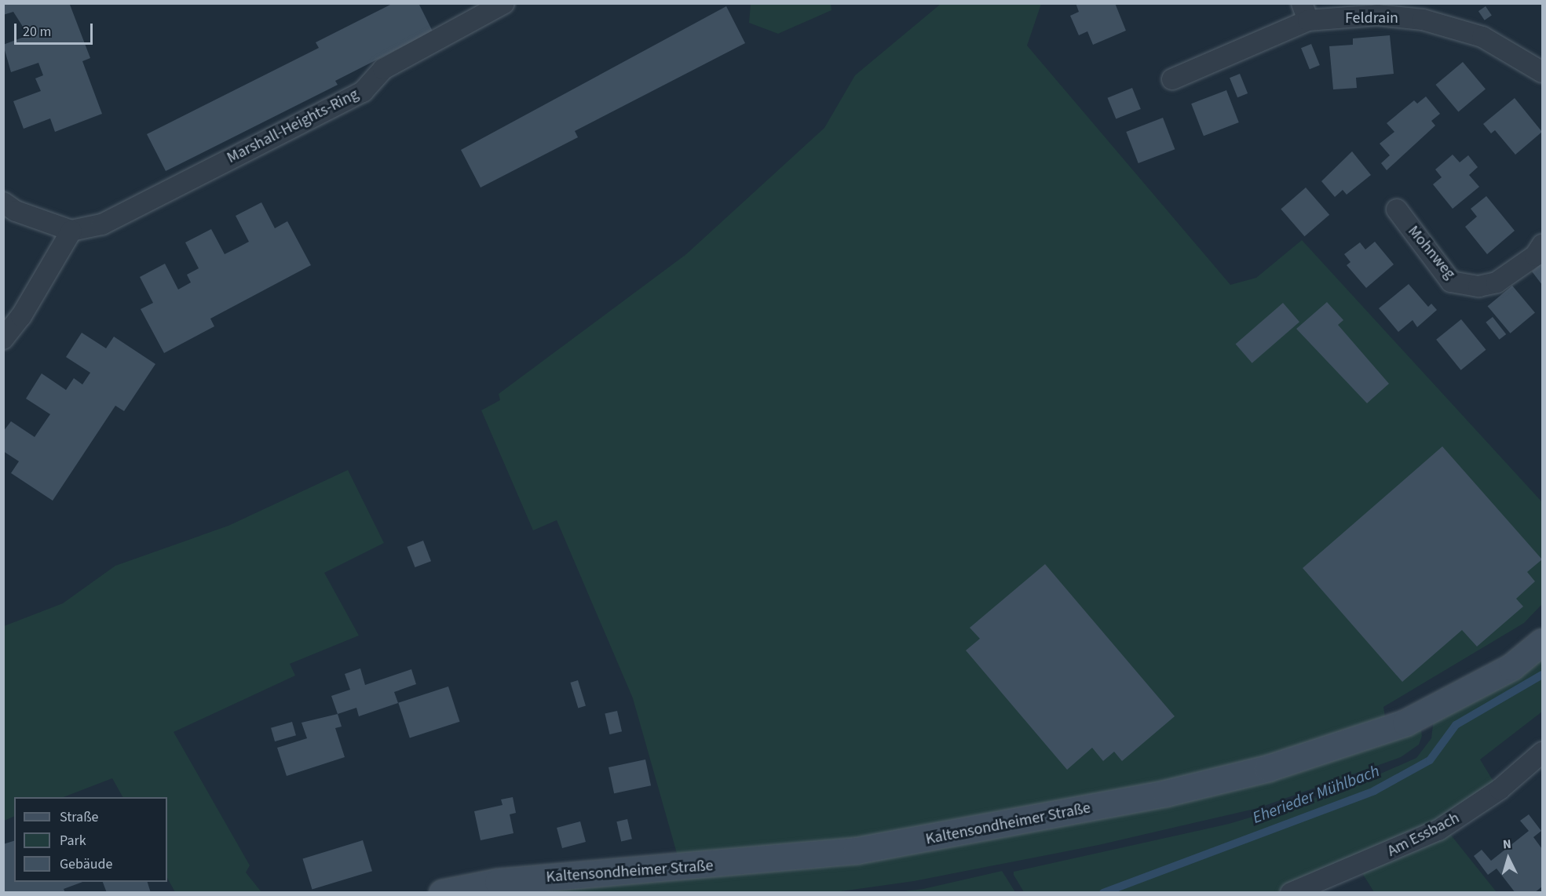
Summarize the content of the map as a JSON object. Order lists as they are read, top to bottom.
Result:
{
  "streets": {
    "main road": ["Kaltensondheimer Straße"],
    "street": [
      "Feldrain",
      "Marshall-Heights-Ring",
      "Mohnweg",
      "Am Essbach"
    ]
  },
  "water": ["Eherieder Mühlbach"],
  "legend": ["Straße", "Park", "Gebäude"],
  "scale_bar": "20 m",
  "north": "top"
}
